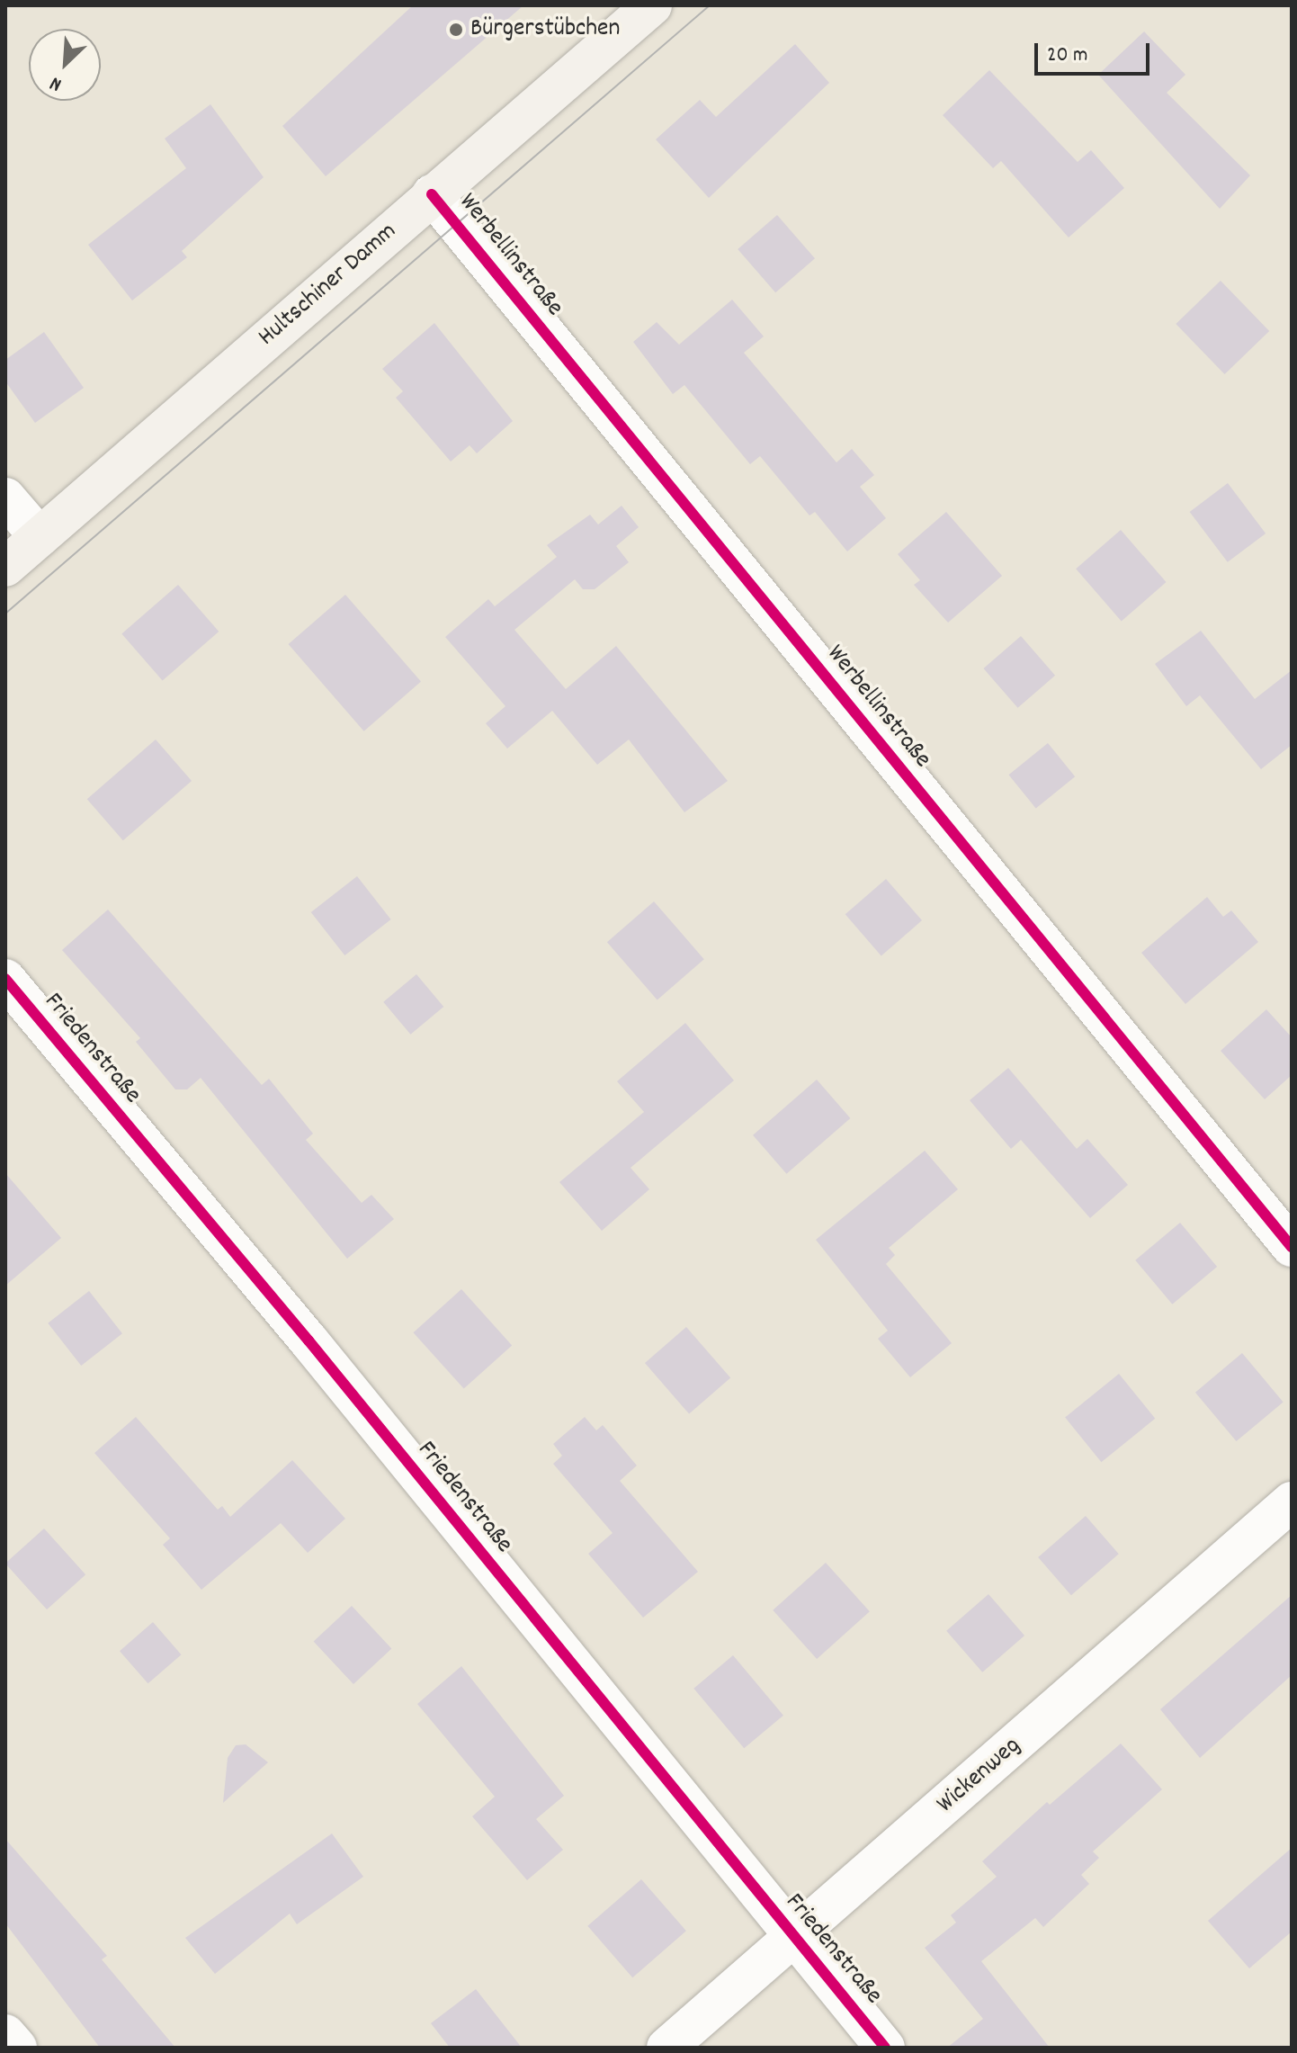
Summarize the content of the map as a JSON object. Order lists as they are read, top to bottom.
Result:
{
  "streets": {
    "main road": ["Hultschiner Damm"],
    "street": ["Werbellinstraße", "Friedenstraße", "Wickenweg"]
  },
  "crossings": [
    ["Werbellinstraße", "Hultschiner Damm"],
    ["Friedenstraße", "Wickenweg"]
  ],
  "places": ["Bürgerstübchen"],
  "scale_bar": "20 m",
  "north": "bottom left"
}
